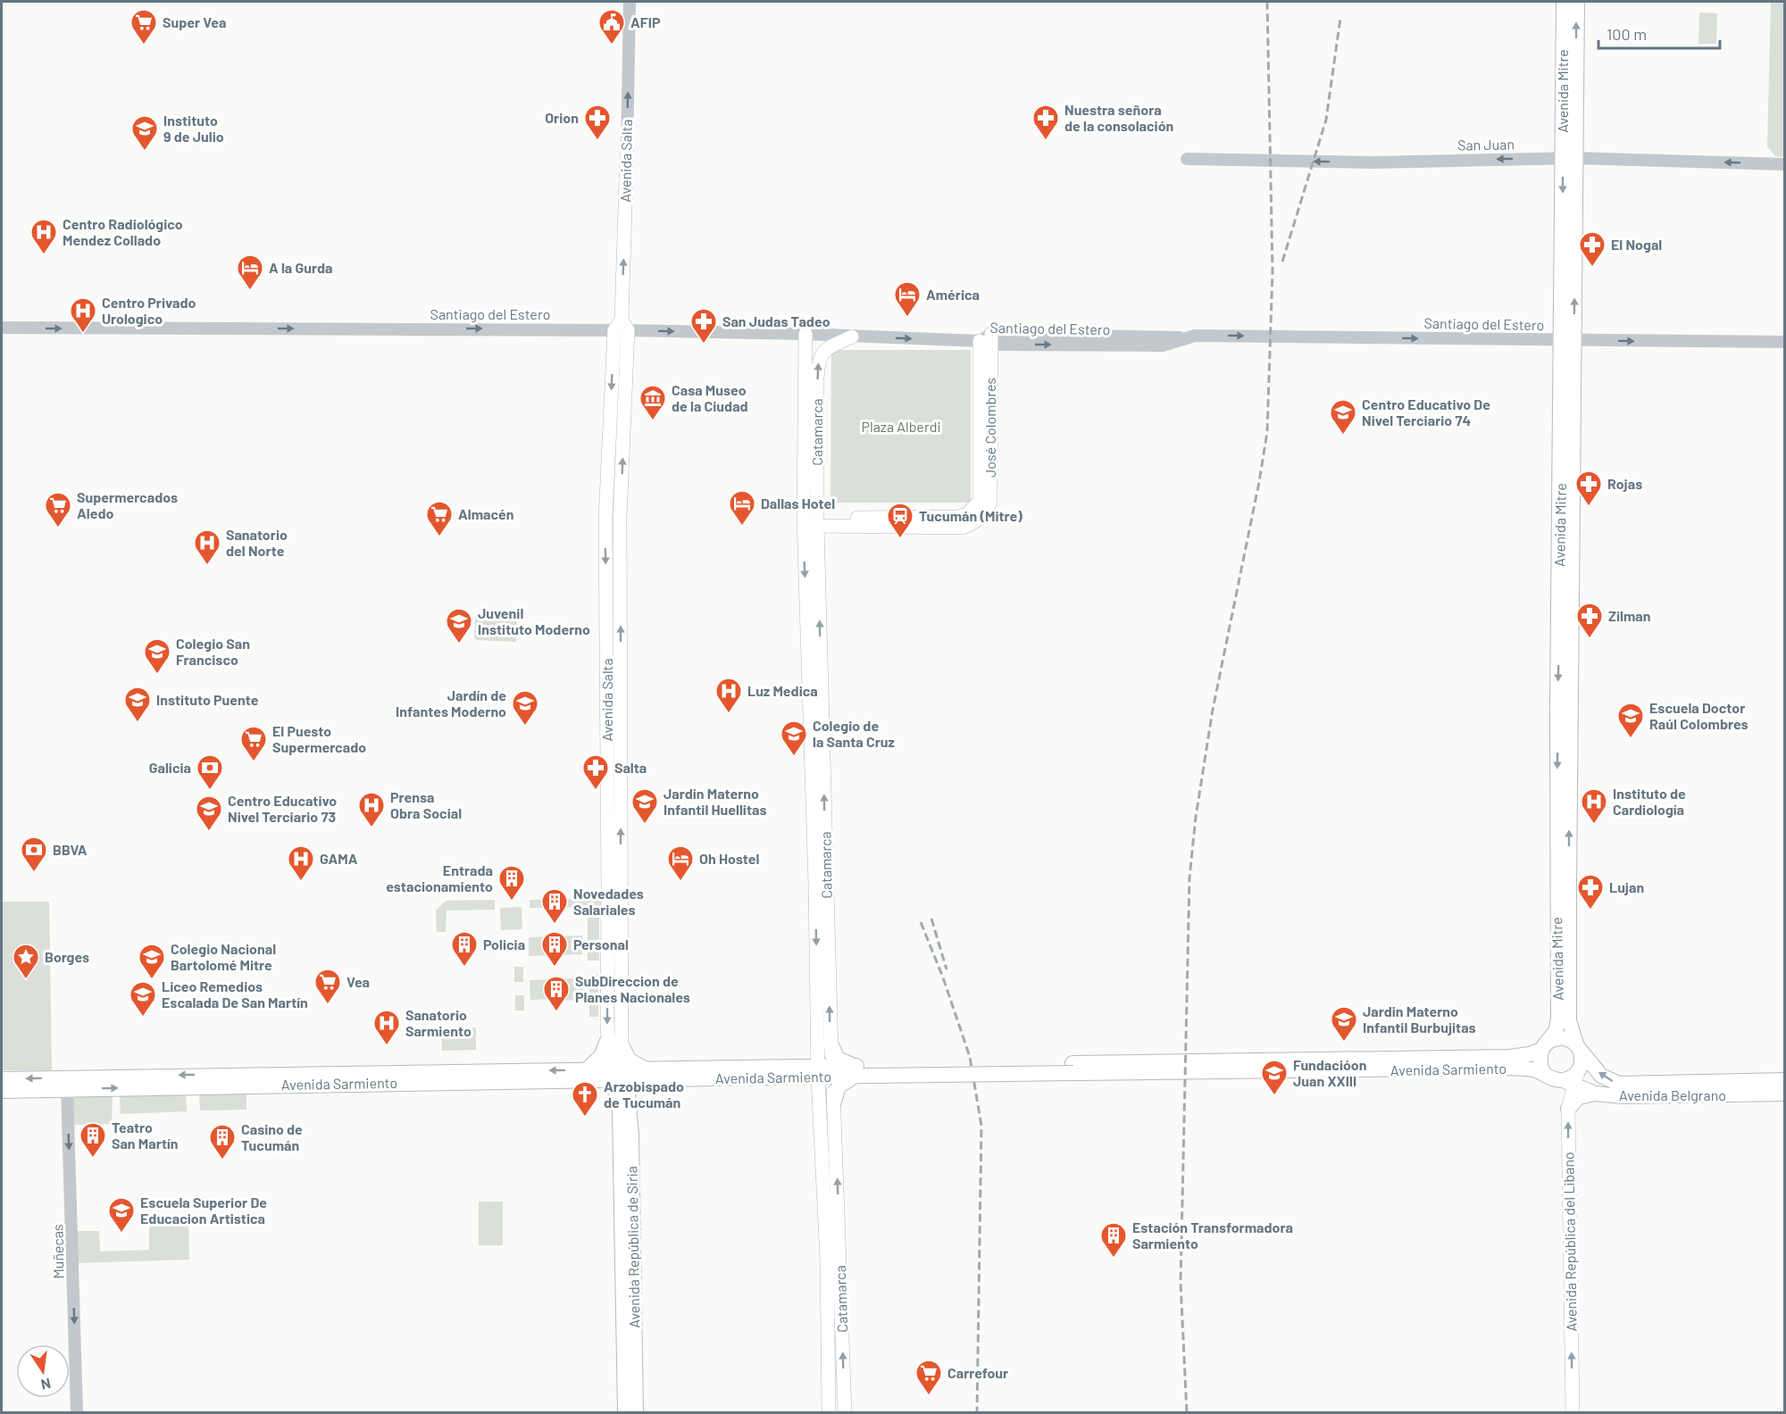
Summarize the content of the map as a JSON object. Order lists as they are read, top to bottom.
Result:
{
  "streets": {
    "main road": [
      "Avenida Mitre",
      "Avenida Salta",
      "José Colombres",
      "Catamarca",
      "Avenida Sarmiento",
      "Avenida Belgrano",
      "Avenida República del Libano",
      "Avenida República de Siria"
    ],
    "street": ["San Juan", "Santiago del Estero", "Muñecas"]
  },
  "crossings": [
    ["Avenida Mitre", "San Juan"],
    ["Avenida Mitre", "Santiago del Estero"],
    ["Avenida Mitre", "Avenida Sarmiento"],
    ["Avenida Mitre", "Avenida Belgrano"],
    ["Avenida Mitre", "Avenida República del Libano"],
    ["Avenida Salta", "Santiago del Estero"],
    ["Avenida Salta", "Avenida Sarmiento"],
    ["Avenida Salta", "Avenida República de Siria"],
    ["Santiago del Estero", "José Colombres"],
    ["Santiago del Estero", "Catamarca"],
    ["José Colombres", "Catamarca"],
    ["Catamarca", "Avenida Sarmiento"],
    ["Avenida Sarmiento", "Avenida Belgrano"],
    ["Avenida Sarmiento", "Avenida República del Libano"],
    ["Avenida Sarmiento", "Avenida República de Siria"],
    ["Avenida Sarmiento", "Muñecas"],
    ["Avenida Belgrano", "Avenida República del Libano"]
  ],
  "one_way": [
    "San Juan",
    "Santiago del Estero",
    "Avenida República del Libano",
    "Muñecas"
  ],
  "parks": ["Plaza Alberdi"],
  "places": {
    "supermarket": [
      "Super Vea",
      "Supermercados Aledo",
      "Almacén",
      "El Puesto Supermercado",
      "Vea",
      "Carrefour"
    ],
    "public building": ["AFIP"],
    "pharmacy": [
      "Orion",
      "Nuestra señora de la consolación",
      "El Nogal",
      "San Judas Tadeo",
      "Rojas",
      "Zilman",
      "Salta",
      "Lujan"
    ],
    "school or university": [
      "Instituto 9 de Julio",
      "Centro Educativo De Nivel Terciario 74",
      "Juvenil Instituto Moderno",
      "Colegio San Francisco",
      "Instituto Puente",
      "Jardín de Infantes Moderno",
      "Escuela Doctor Raúl Colombres",
      "Colegio de la Santa Cruz",
      "Jardin Materno Infantil Huellitas",
      "Centro Educativo Nivel Terciario 73",
      "Colegio Nacional Bartolomé Mitre",
      "Liceo Remedios Escalada De San Martín",
      "Jardin Materno Infantil Burbujitas",
      "Fundacióon Juan XXIII",
      "Escuela Superior De Educacion Artistica"
    ],
    "hospital": [
      "Centro Radiológico Mendez Collado",
      "Centro Privado Urologico",
      "Sanatorio del Norte",
      "Luz Medica",
      "Instituto de Cardiología",
      "Prensa Obra Social",
      "GAMA",
      "Sanatorio Sarmiento"
    ],
    "hotel": [
      "A la Gurda",
      "América",
      "Dallas Hotel",
      "Oh Hostel"
    ],
    "museum": ["Casa Museo de la Ciudad"],
    "station": ["Tucumán (Mitre)"],
    "bank": ["Galicia", "BBVA"],
    "building": [
      "Entrada estacionamiento",
      "Novedades Salariales",
      "Policia",
      "Personal",
      "SubDireccion de Planes Nacionales",
      "Teatro San Martín",
      "Casino de Tucumán",
      "Estación Transformadora Sarmiento"
    ],
    "place": ["Borges"],
    "church": ["Arzobispado de Tucumán"]
  },
  "scale_bar": "100 m",
  "north": "bottom"
}
